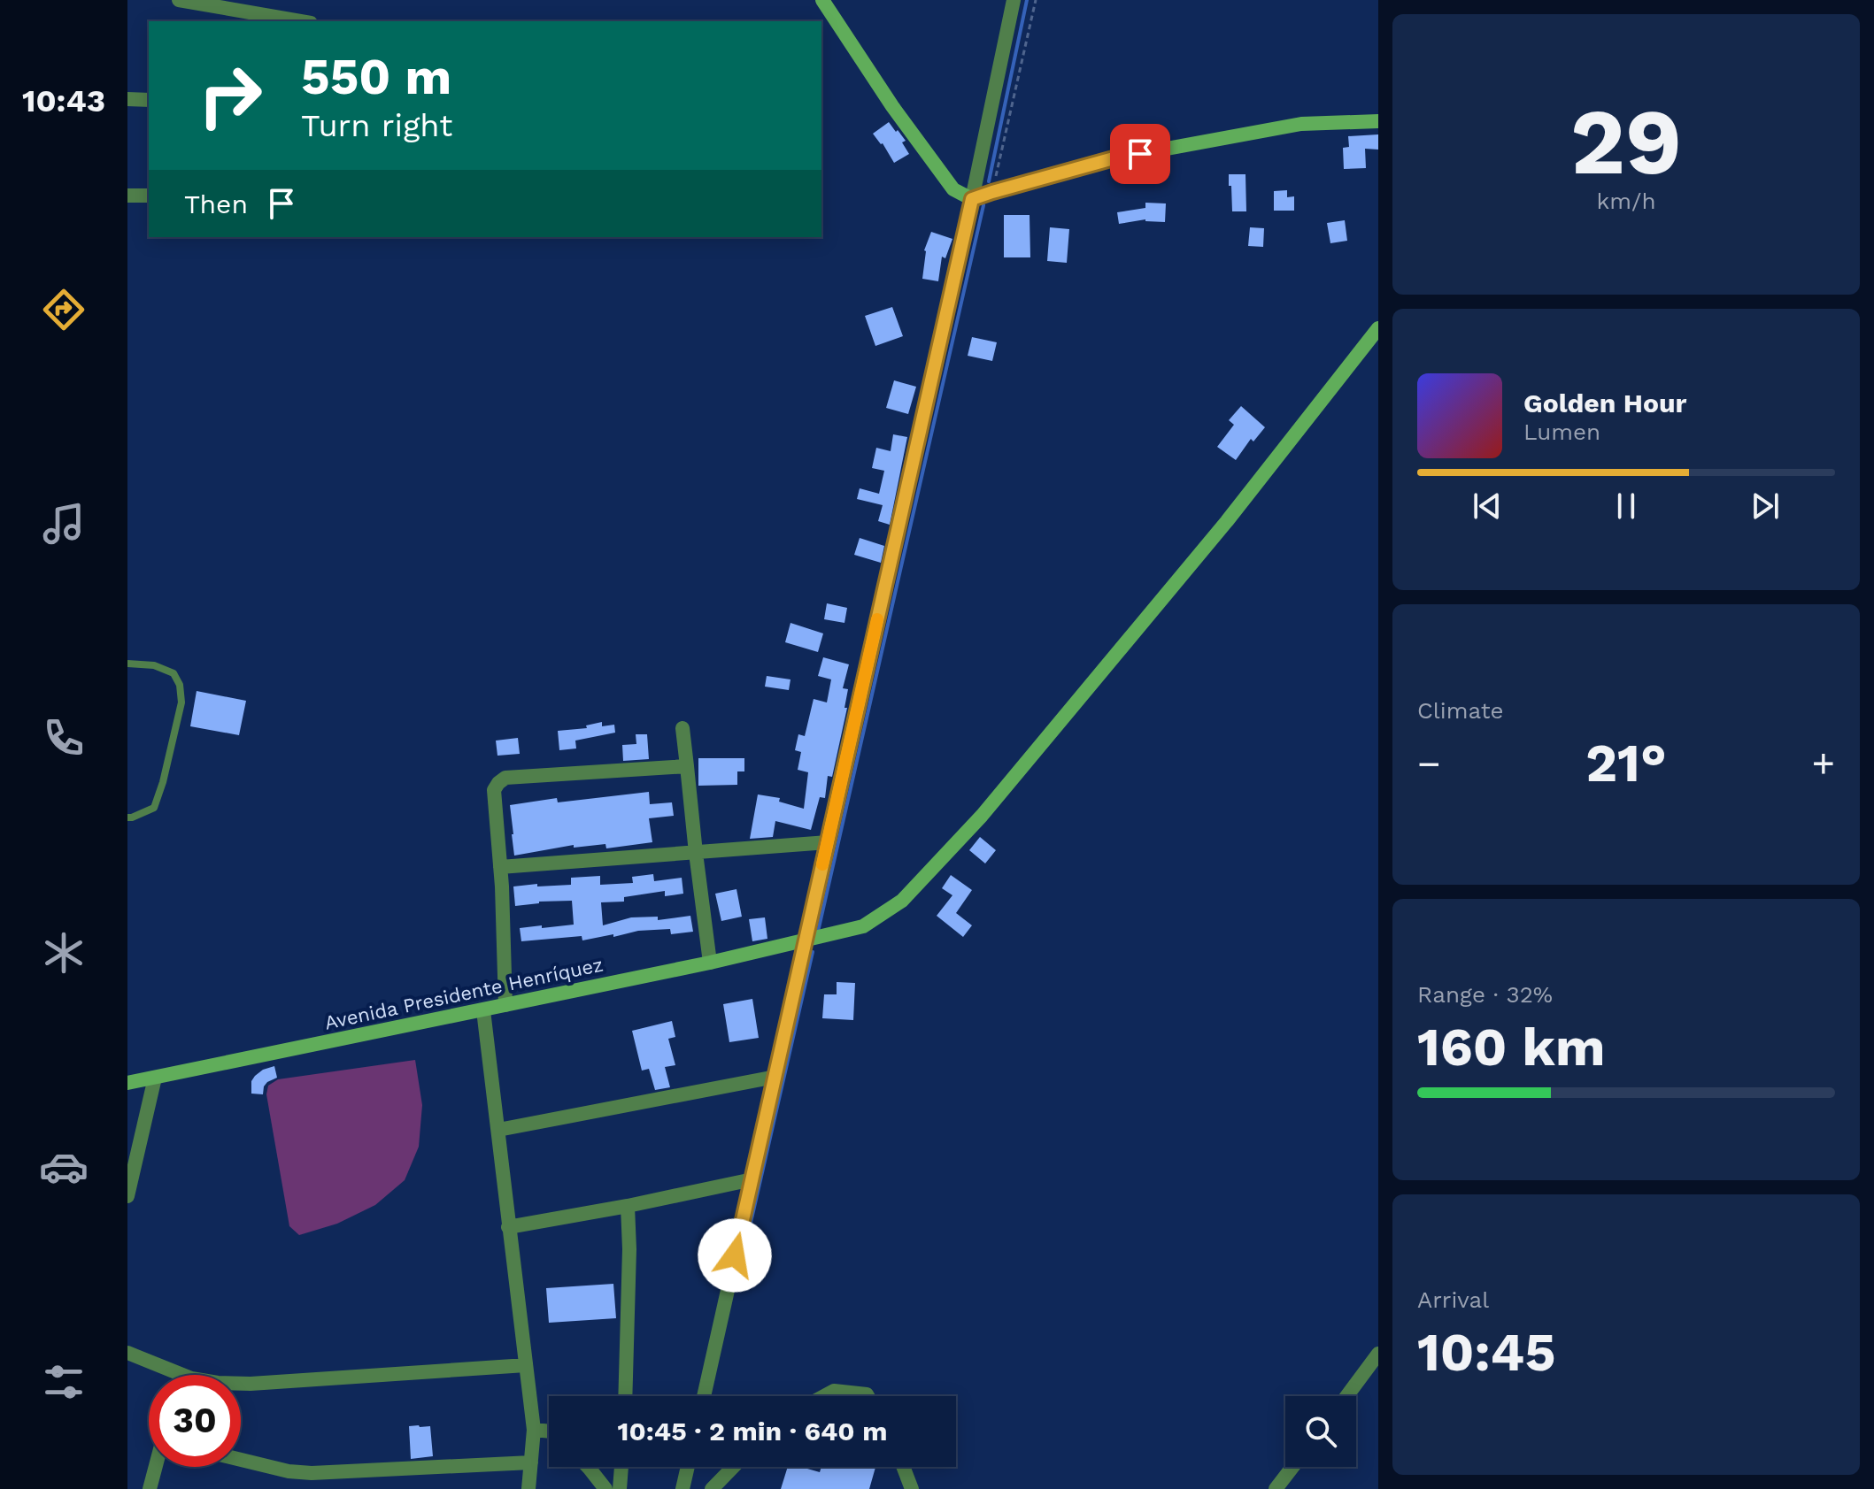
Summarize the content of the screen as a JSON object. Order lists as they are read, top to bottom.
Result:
{
  "streets": {
    "street": ["Avenida Presidente Henríquez"]
  },
  "page": {
    "tabs": "10:43",
    "tile": [
      ["29", "km/h"],
      "Climate",
      ["Range · 32%", "160 km"],
      ["Arrival", "10:45"]
    ],
    "turn": ["550 m", "Turn right"],
    "then": "Then",
    "song": ["Golden Hour", "Lumen"],
    "heat": ["−", "21°", "+"],
    "limit": "30",
    "trip": "10:45 · 2 min · 640 m"
  }
}
